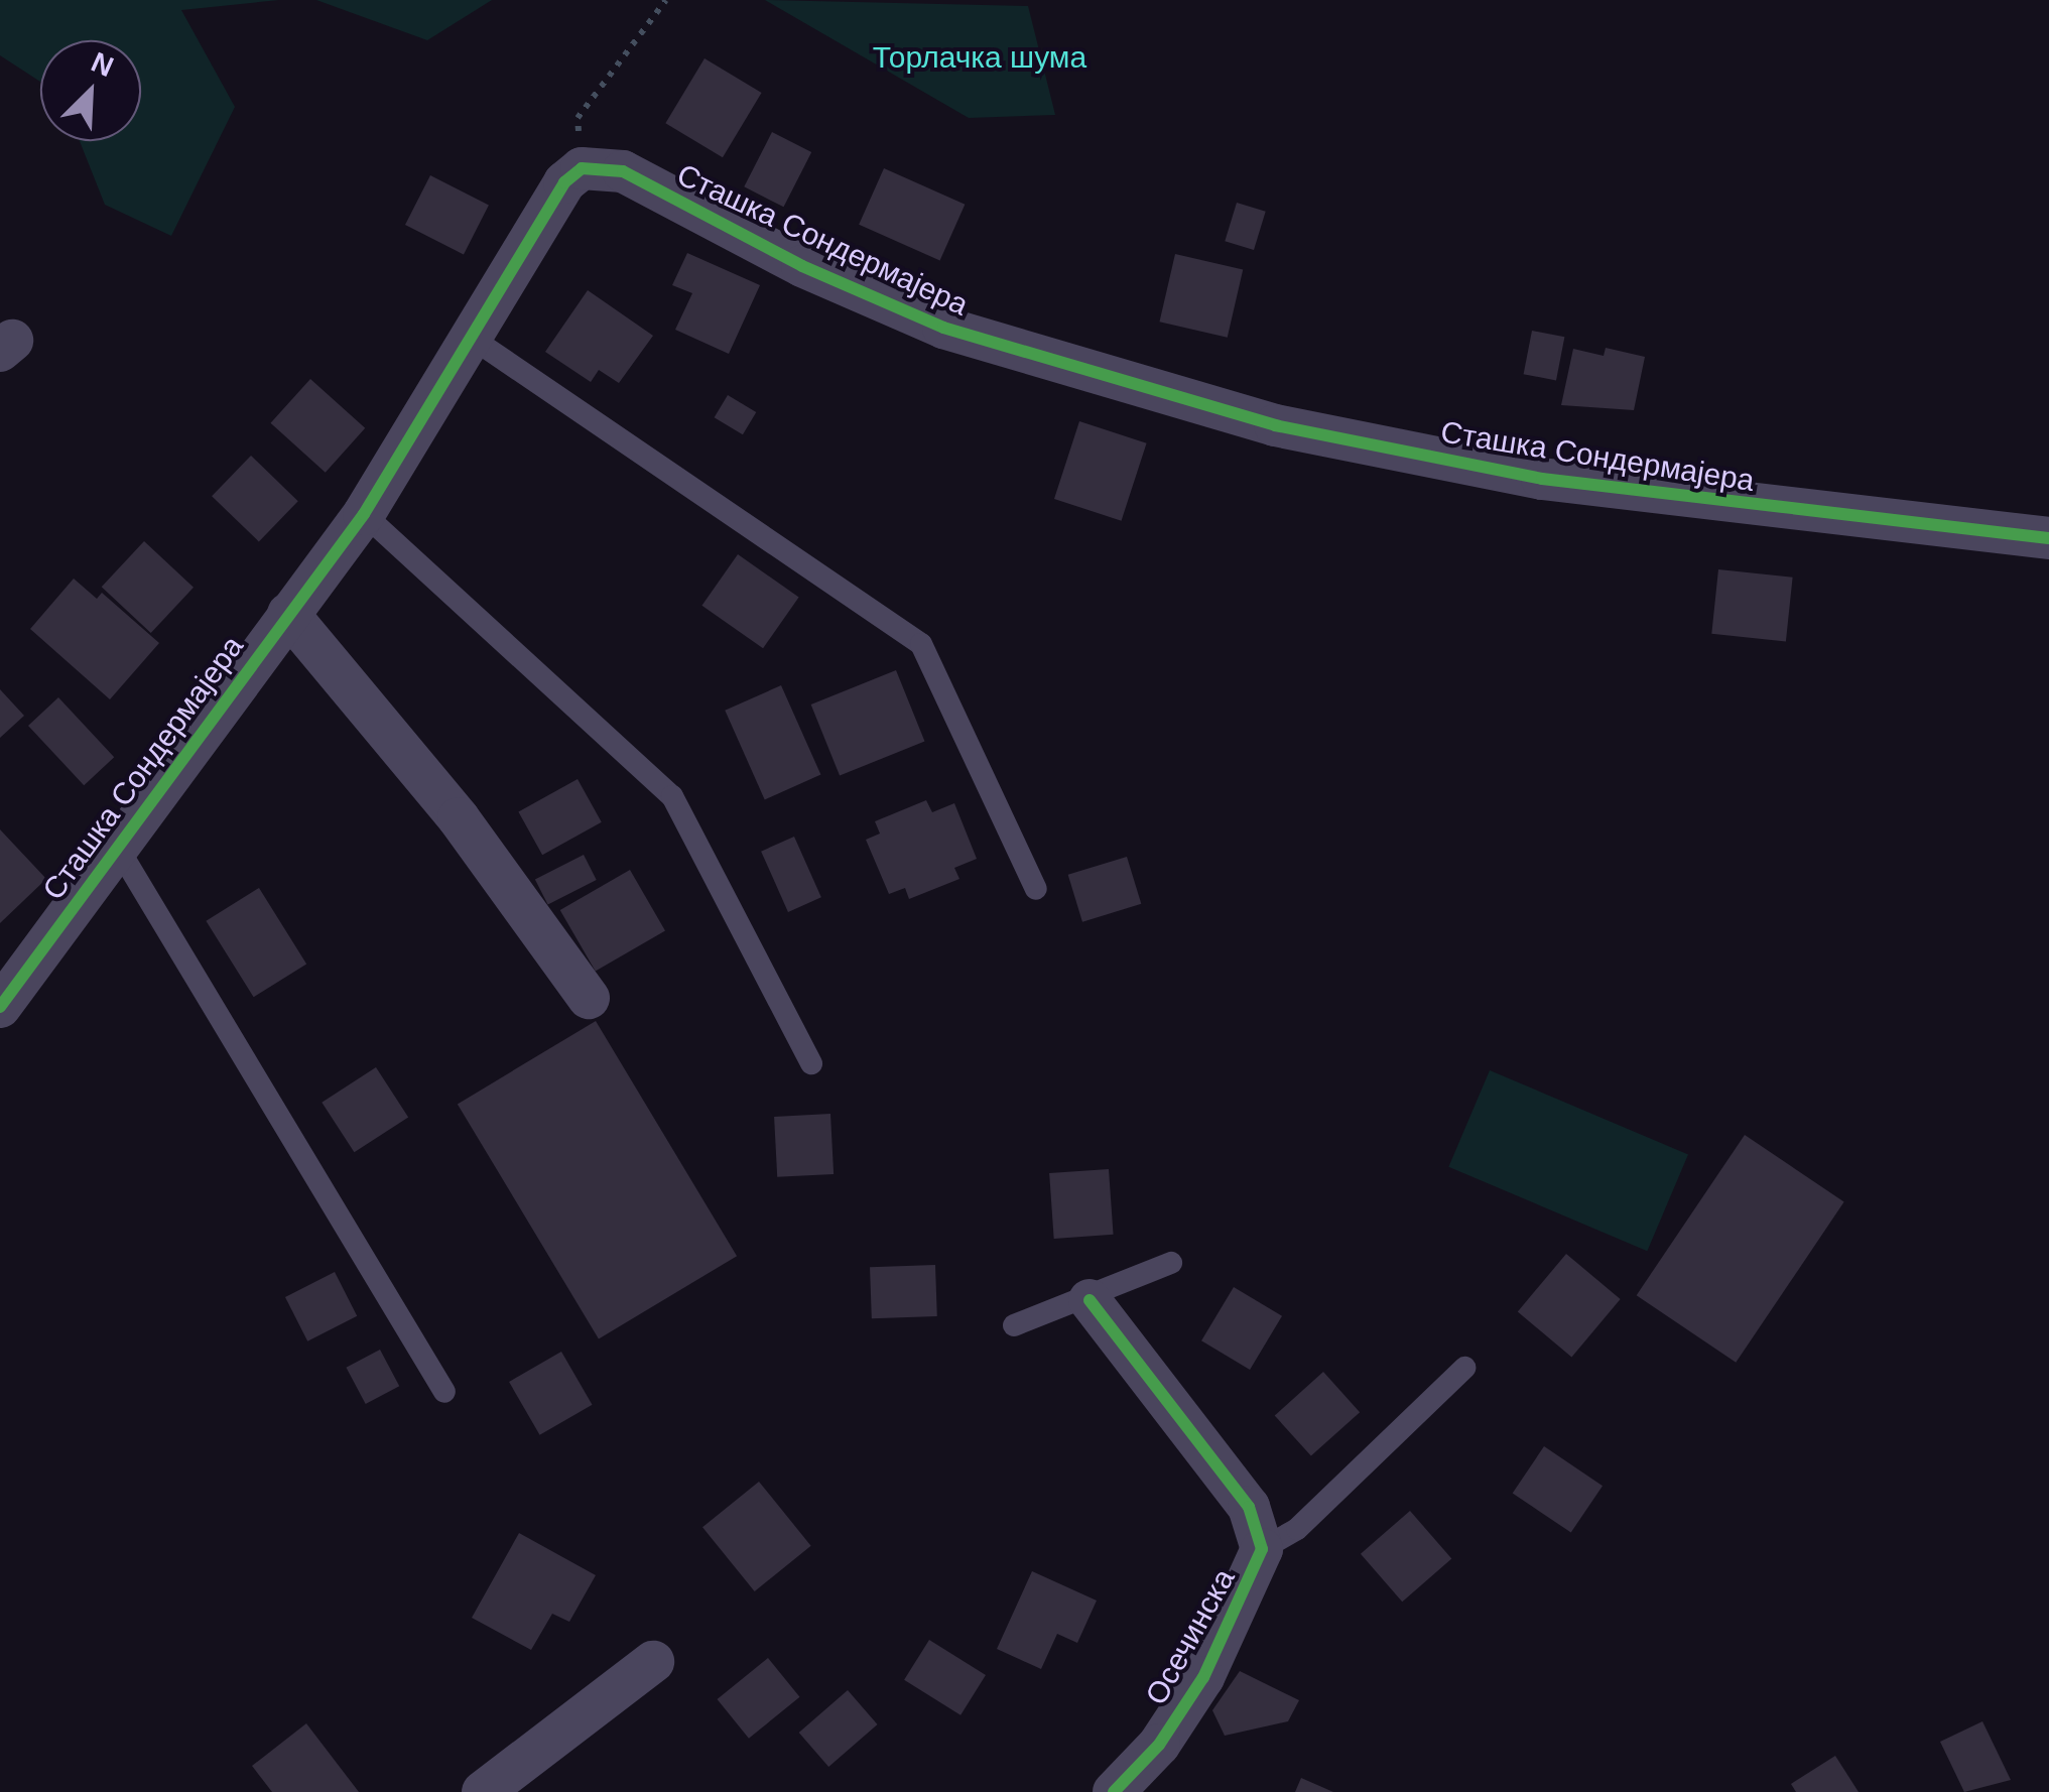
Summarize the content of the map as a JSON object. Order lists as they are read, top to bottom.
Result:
{
  "streets": {
    "street": ["Сташка Сондермајера", "Осечинска"]
  },
  "parks": ["Торлачка шума"],
  "north": "top right"
}
